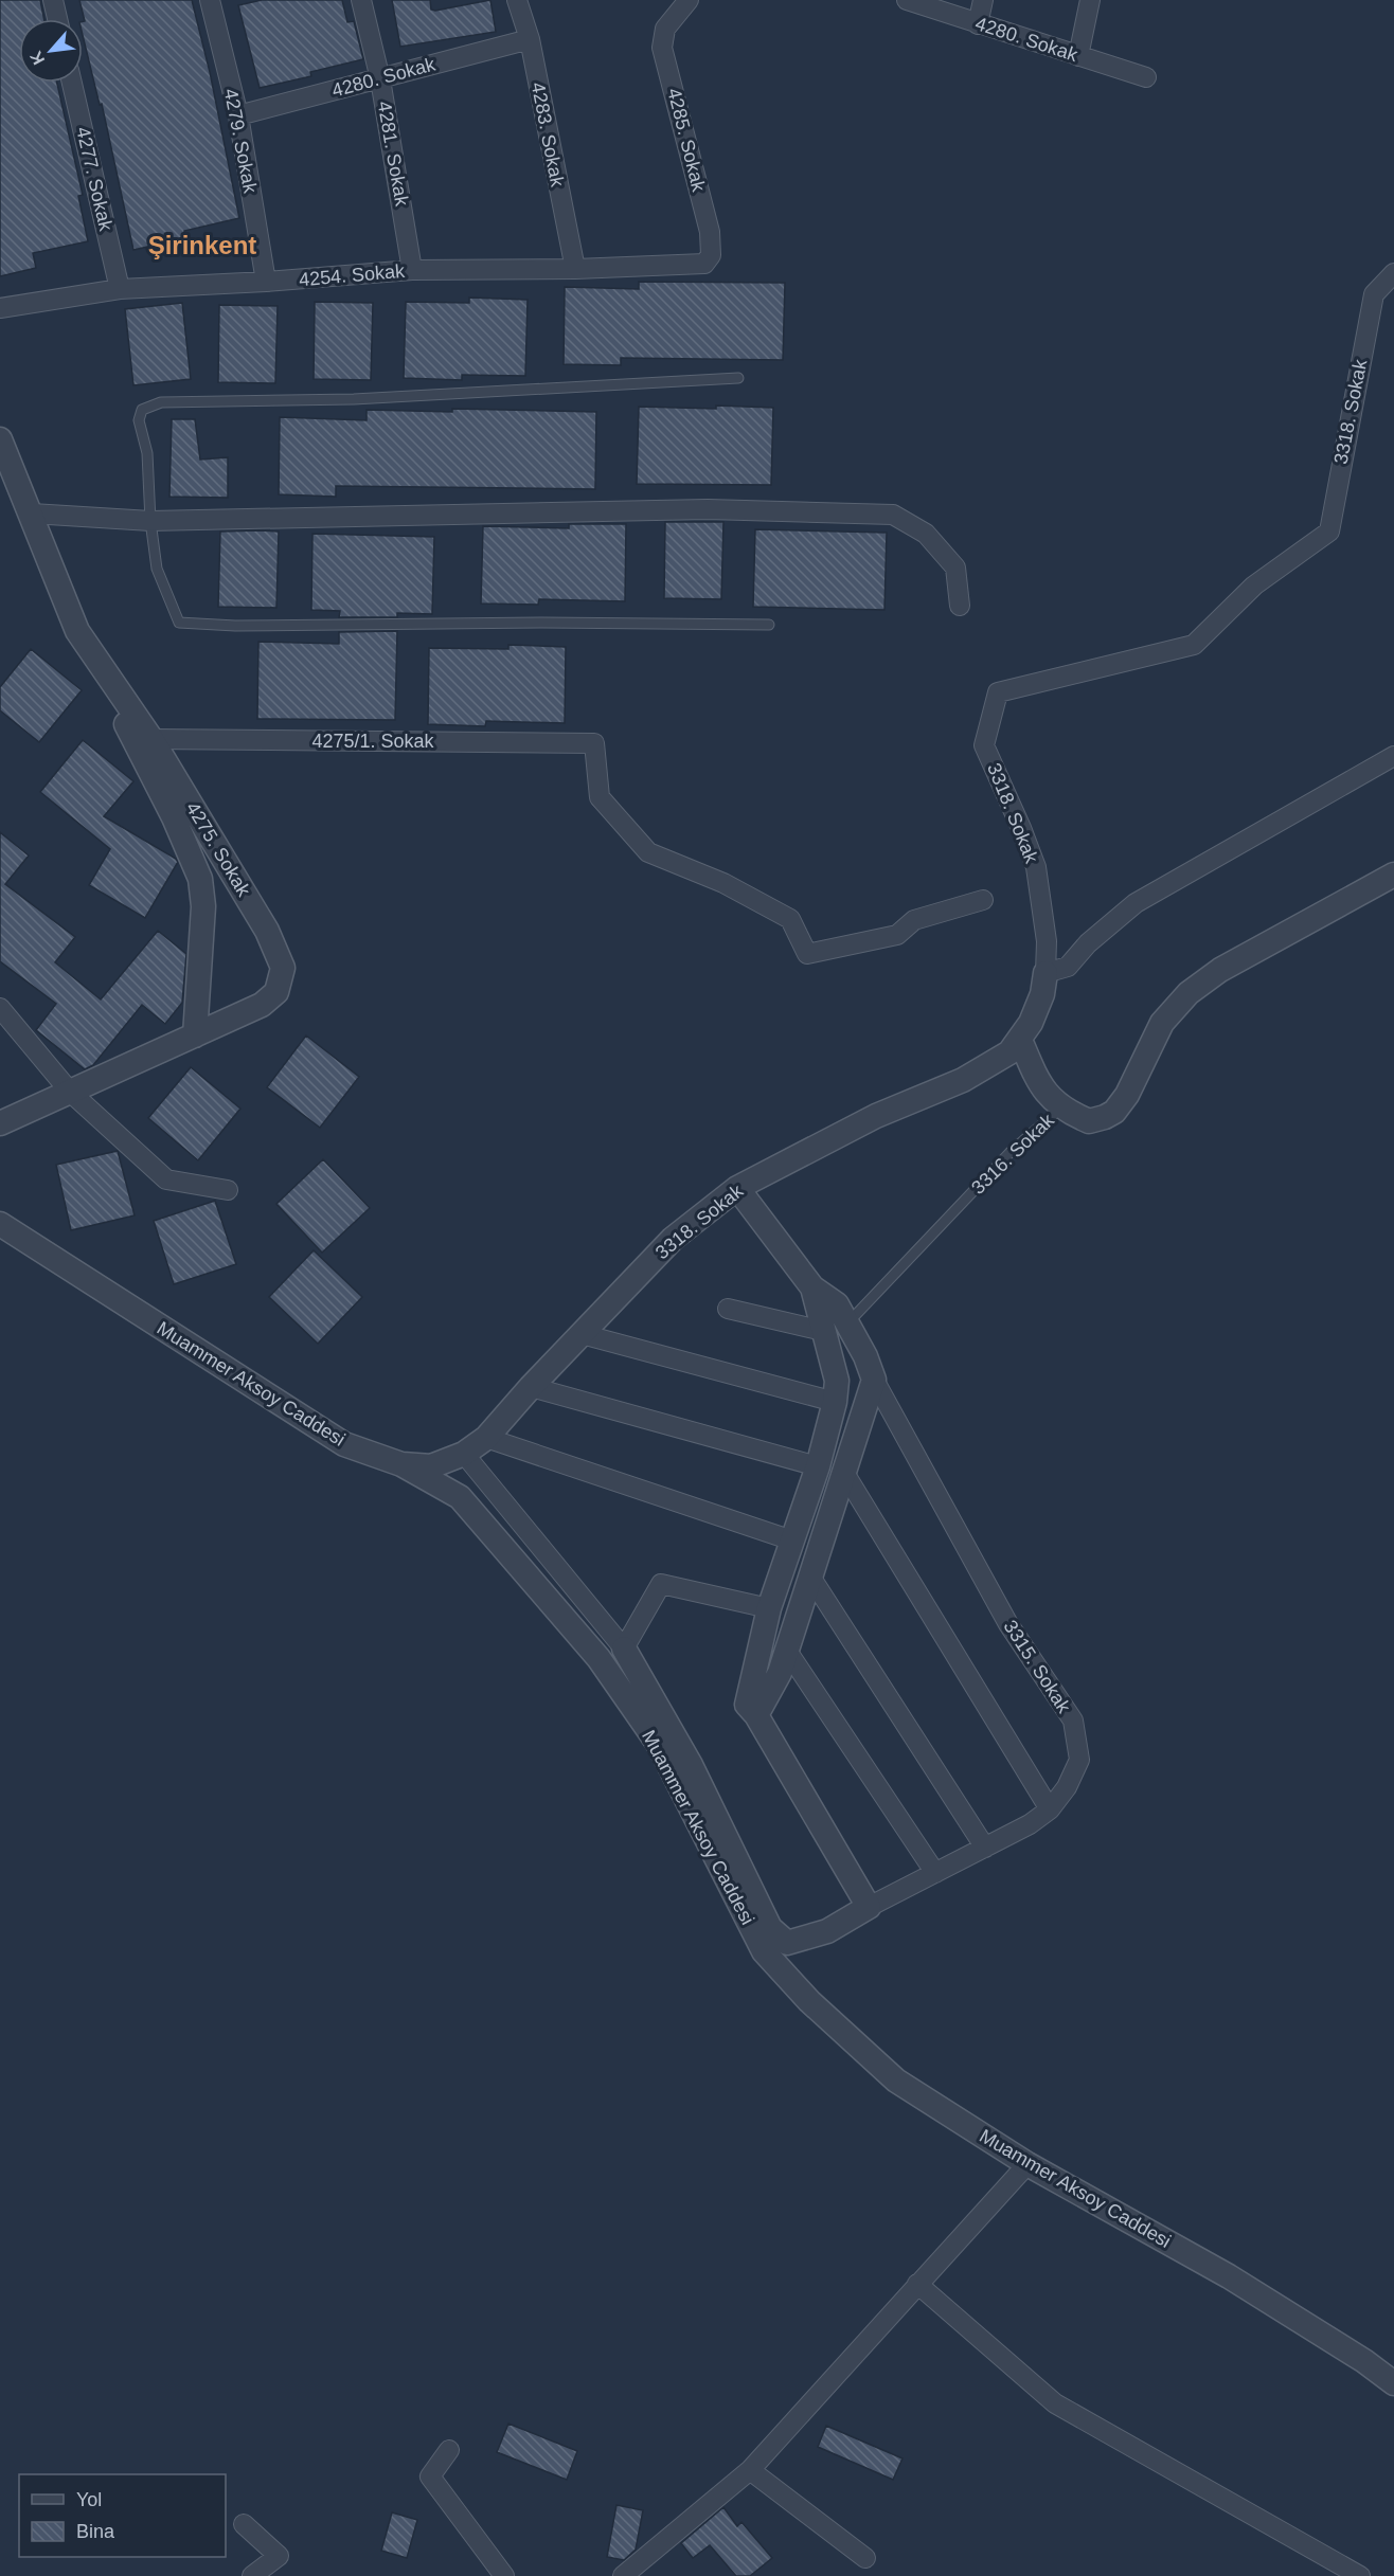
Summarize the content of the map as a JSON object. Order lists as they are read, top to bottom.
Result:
{
  "streets": {
    "street": [
      "4280. Sokak",
      "4283. Sokak",
      "4285. Sokak",
      "4279. Sokak",
      "4281. Sokak",
      "4277. Sokak",
      "4254. Sokak",
      "3318. Sokak",
      "4275/1. Sokak",
      "4275. Sokak",
      "3316. Sokak",
      "Muammer Aksoy Caddesi",
      "3315. Sokak"
    ]
  },
  "crossings": [
    ["4280. Sokak", "4283. Sokak"],
    ["4280. Sokak", "4279. Sokak"],
    ["4280. Sokak", "4281. Sokak"],
    ["4283. Sokak", "4254. Sokak"],
    ["4285. Sokak", "4254. Sokak"],
    ["4279. Sokak", "4254. Sokak"],
    ["4281. Sokak", "4254. Sokak"],
    ["4277. Sokak", "4254. Sokak"],
    ["3318. Sokak", "Muammer Aksoy Caddesi"],
    ["4275/1. Sokak", "4275. Sokak"]
  ],
  "districts": ["Şirinkent"],
  "legend": ["Yol", "Bina"],
  "north": "bottom left"
}
